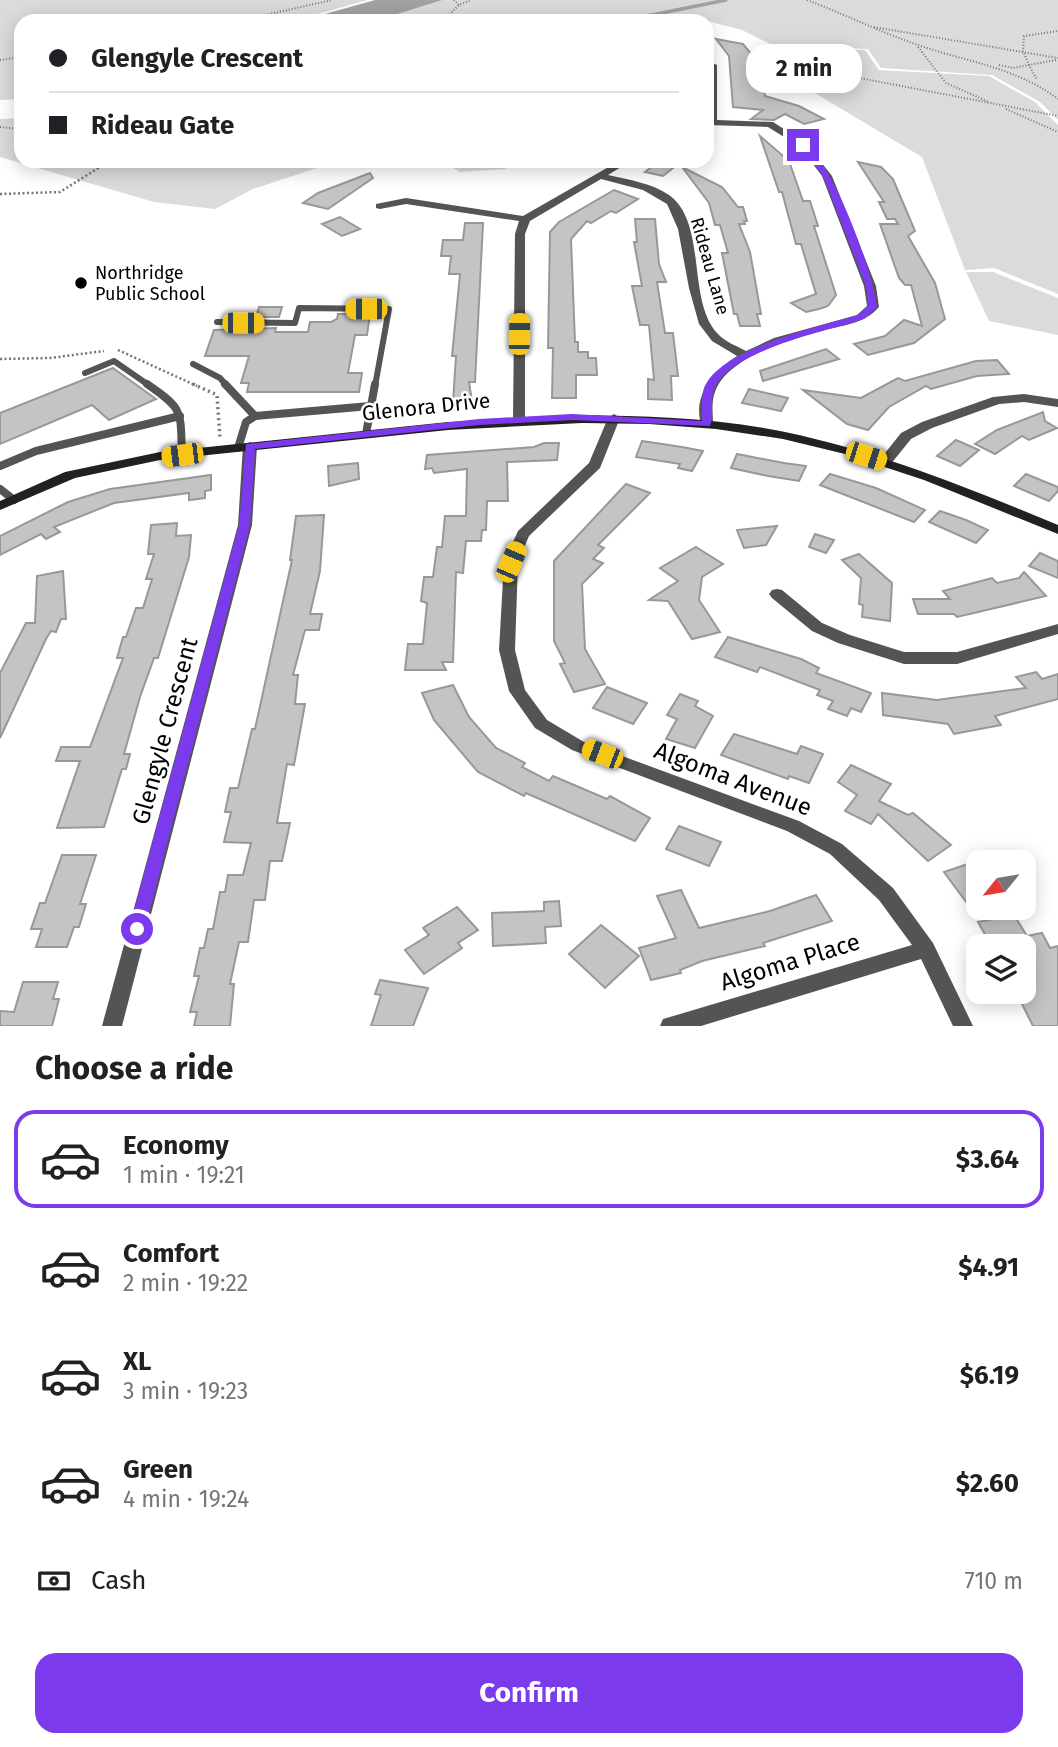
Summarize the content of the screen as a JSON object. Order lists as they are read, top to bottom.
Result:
{
  "streets": {
    "street": [
      "Rideau Lane",
      "Glenora Drive",
      "Glengyle Crescent",
      "Algoma Avenue",
      "Algoma Place"
    ]
  },
  "crossings": [
    ["Glenora Drive", "Glengyle Crescent"],
    ["Glenora Drive", "Algoma Avenue"],
    ["Algoma Avenue", "Algoma Place"]
  ],
  "places": ["Northridge Public School"],
  "north": "bottom left",
  "page": {
    "banner": ["Glengyle Crescent", "Rideau Gate"],
    "bubble": "2 min",
    "heading": "Choose a ride",
    "list": [
      {
        "name": "Economy",
        "note": "1 min · 19:21",
        "value": "$3.64"
      },
      {
        "name": "Comfort",
        "note": "2 min · 19:22",
        "value": "$4.91"
      },
      {
        "name": "XL",
        "note": "3 min · 19:23",
        "value": "$6.19"
      },
      {
        "name": "Green",
        "note": "4 min · 19:24",
        "value": "$2.60"
      }
    ],
    "pay": ["Cash", "710 m"],
    "buttons": "Confirm"
  }
}
